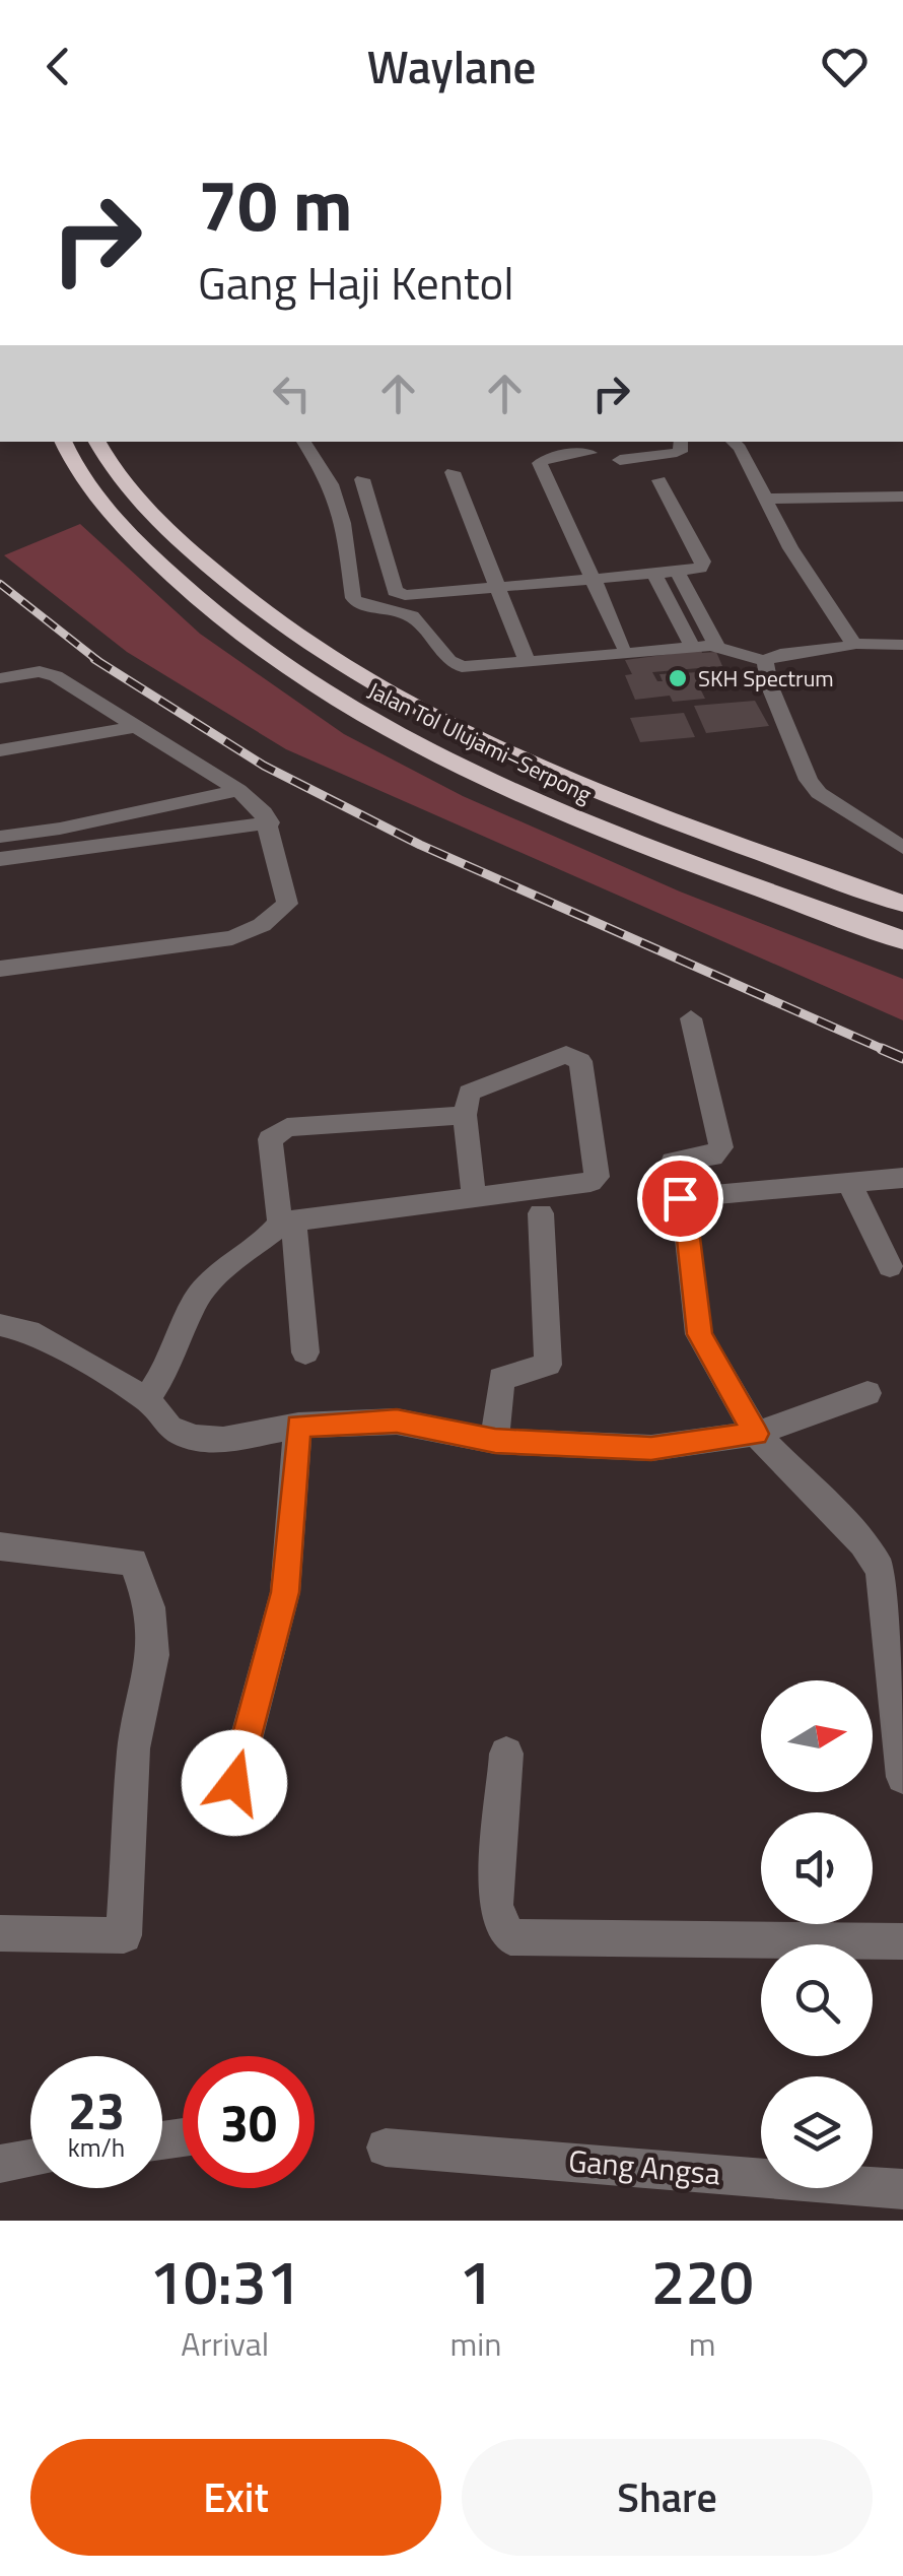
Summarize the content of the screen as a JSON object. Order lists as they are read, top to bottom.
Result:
{
  "streets": {
    "highway": ["Jalan Tol Ulujami–Serpong"],
    "street": ["Gang Angsa"]
  },
  "places": ["SKH Spectrum"],
  "north": "right",
  "page": {
    "header": "Waylane",
    "turn": ["70 m", "Gang Haji Kentol"],
    "speed": "23 km/h",
    "limit": "30",
    "eta": [
      "10:31",
      "Arrival",
      "1",
      "min",
      "220",
      "m"
    ],
    "buttons": ["Exit", "Share"]
  }
}
